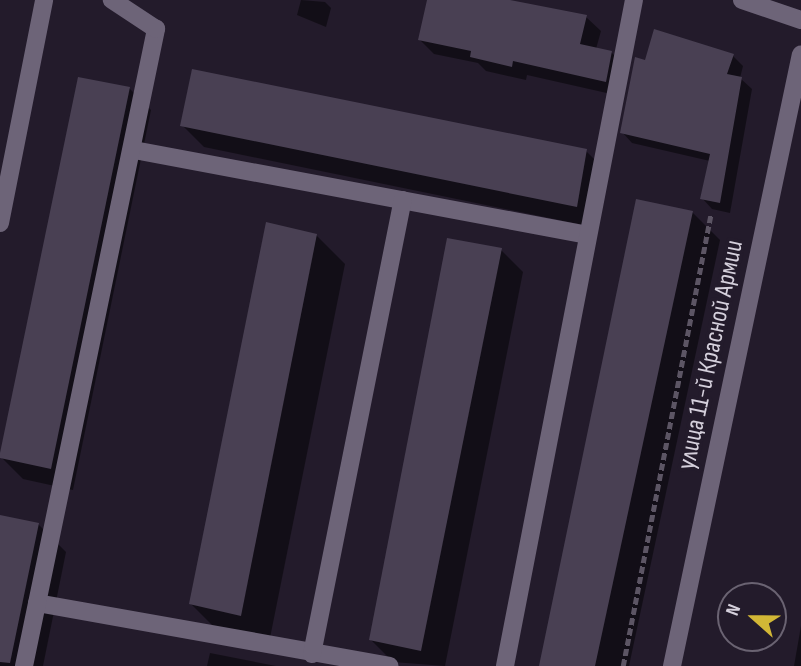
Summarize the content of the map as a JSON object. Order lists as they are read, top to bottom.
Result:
{
  "streets": {
    "street": ["улица 11-й Красной Армии"]
  },
  "north": "left"
}
